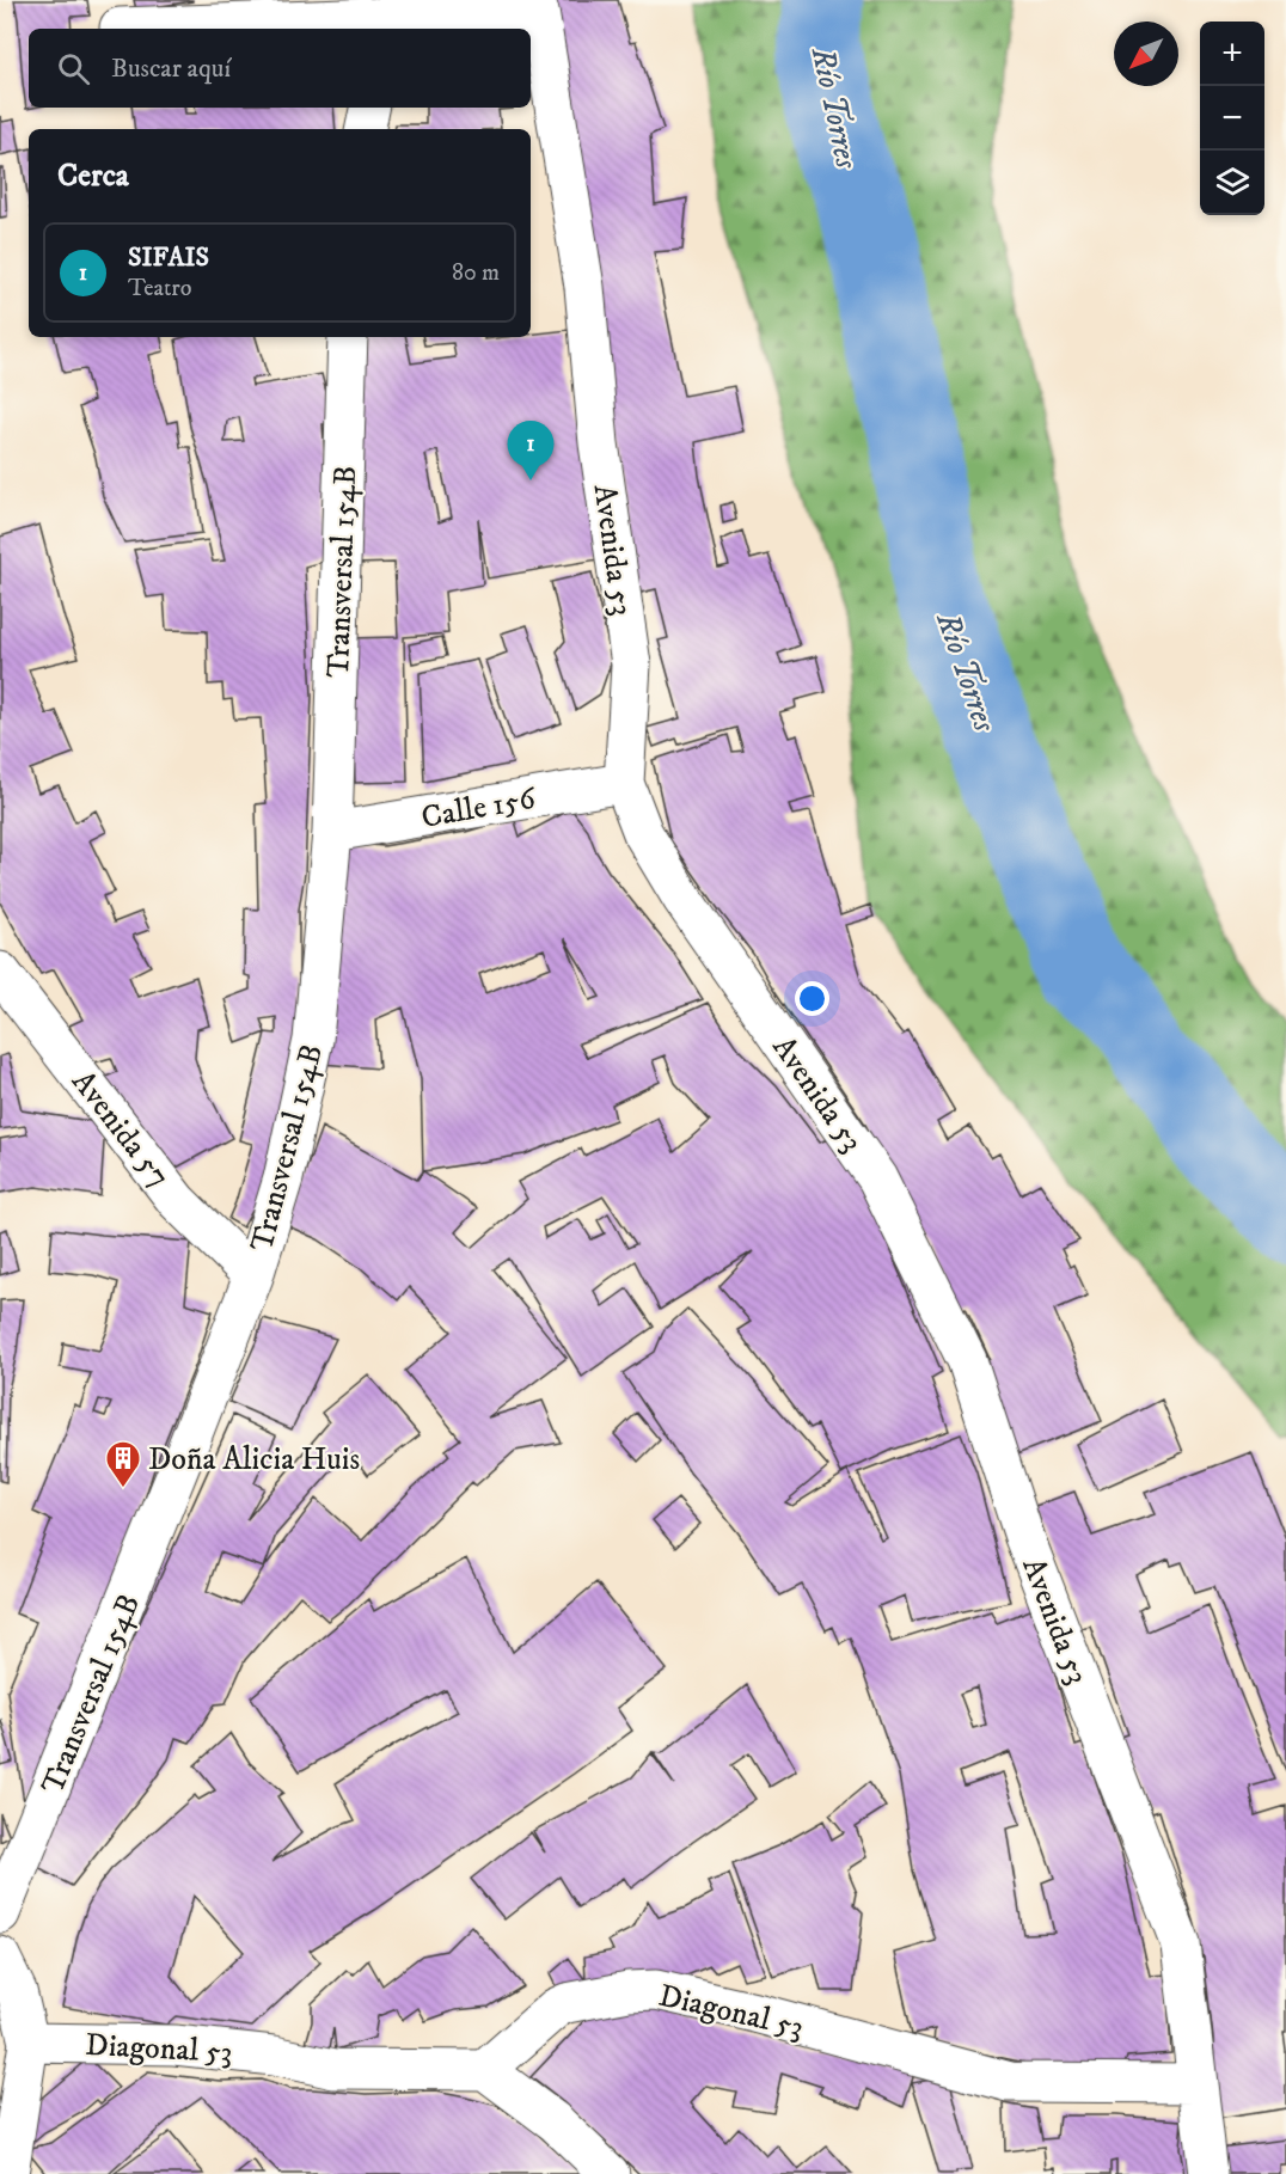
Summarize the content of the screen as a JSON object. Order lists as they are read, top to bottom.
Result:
{
  "streets": {
    "lane": [
      "Avenida 53",
      "Transversal 154B",
      "Calle 156",
      "Avenida 57",
      "Diagonal 53"
    ]
  },
  "crossings": [
    ["Avenida 53", "Calle 156"],
    ["Avenida 53", "Diagonal 53"],
    ["Transversal 154B", "Calle 156"],
    ["Transversal 154B", "Avenida 57"]
  ],
  "water": ["Río Torres"],
  "places": {
    "building": ["Doña Alicia Huis"]
  },
  "north": "bottom left",
  "page": {
    "map_buttons": ["+", "−"],
    "search": "Buscar aquí",
    "heading": "Cerca",
    "list": [
      {
        "mark": "1",
        "name": "SIFAIS",
        "note": "Teatro",
        "value": "80 m"
      }
    ],
    "pins": "1"
  }
}
